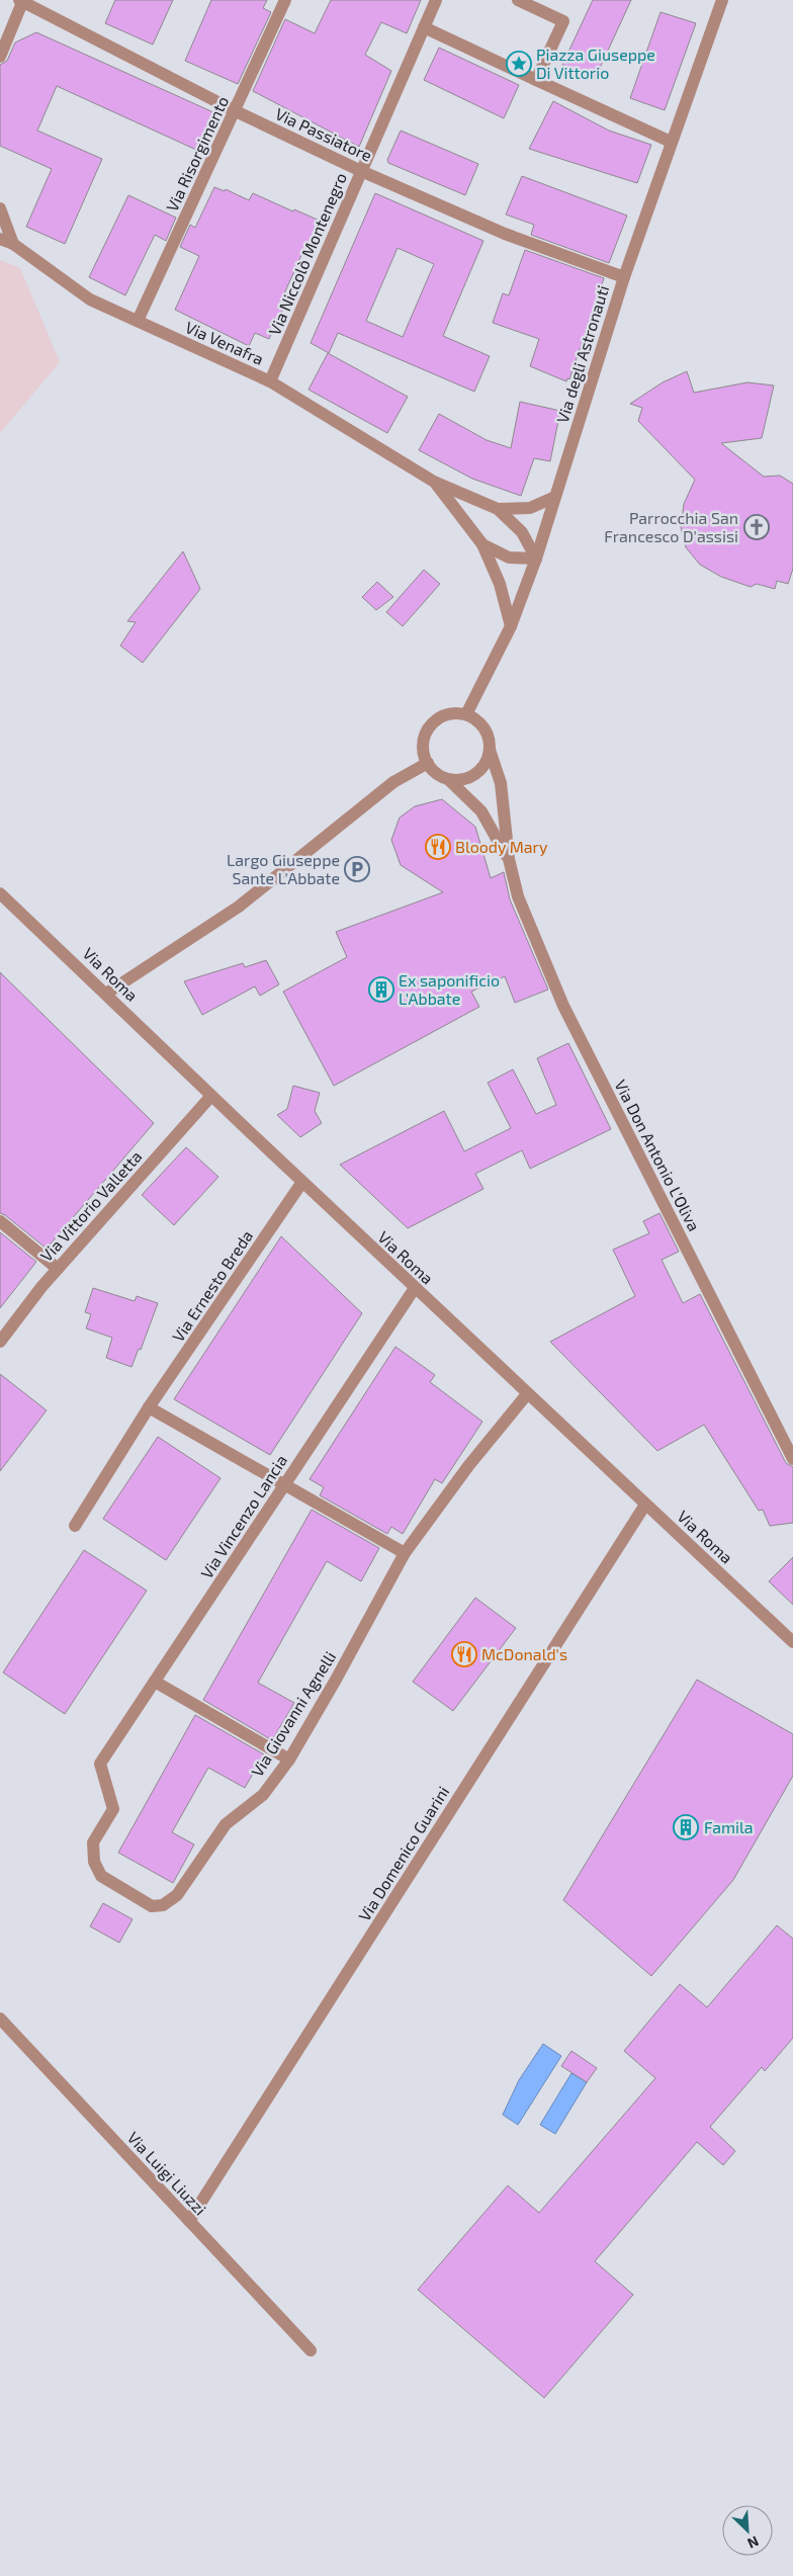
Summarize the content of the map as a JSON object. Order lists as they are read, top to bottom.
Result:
{
  "streets": {
    "street": [
      "Via Passiatore",
      "Via Risorgimento",
      "Via Niccolò Montenegro",
      "Via Venafra",
      "Via degli Astronauti",
      "Via Roma",
      "Via Don Antonio L'Oliva",
      "Via Vittorio Valletta",
      "Via Ernesto Breda",
      "Via Vincenzo Lancia",
      "Via Giovanni Agnelli",
      "Via Domenico Guarini",
      "Via Luigi Liuzzi"
    ]
  },
  "crossings": [
    ["Via Passiatore", "Via Risorgimento"],
    ["Via Passiatore", "Via Niccolò Montenegro"],
    ["Via Passiatore", "Via degli Astronauti"],
    ["Via Risorgimento", "Via Venafra"],
    ["Via Niccolò Montenegro", "Via Venafra"],
    ["Via Venafra", "Via degli Astronauti"],
    ["Via degli Astronauti", "Via Don Antonio L'Oliva"],
    ["Via Roma", "Via Vittorio Valletta"],
    ["Via Roma", "Via Ernesto Breda"],
    ["Via Roma", "Via Vincenzo Lancia"],
    ["Via Roma", "Via Giovanni Agnelli"],
    ["Via Roma", "Via Domenico Guarini"],
    ["Via Vincenzo Lancia", "Via Giovanni Agnelli"],
    ["Via Domenico Guarini", "Via Luigi Liuzzi"]
  ],
  "places": {
    "place": ["Piazza Giuseppe Di Vittorio"],
    "church": ["Parrocchia San Francesco D'assisi"],
    "restaurant": ["Bloody Mary", "McDonald's"],
    "parking": ["Largo Giuseppe Sante L'Abbate"],
    "building": ["Ex saponificio L'Abbate", "Famila"]
  },
  "north": "bottom right"
}
